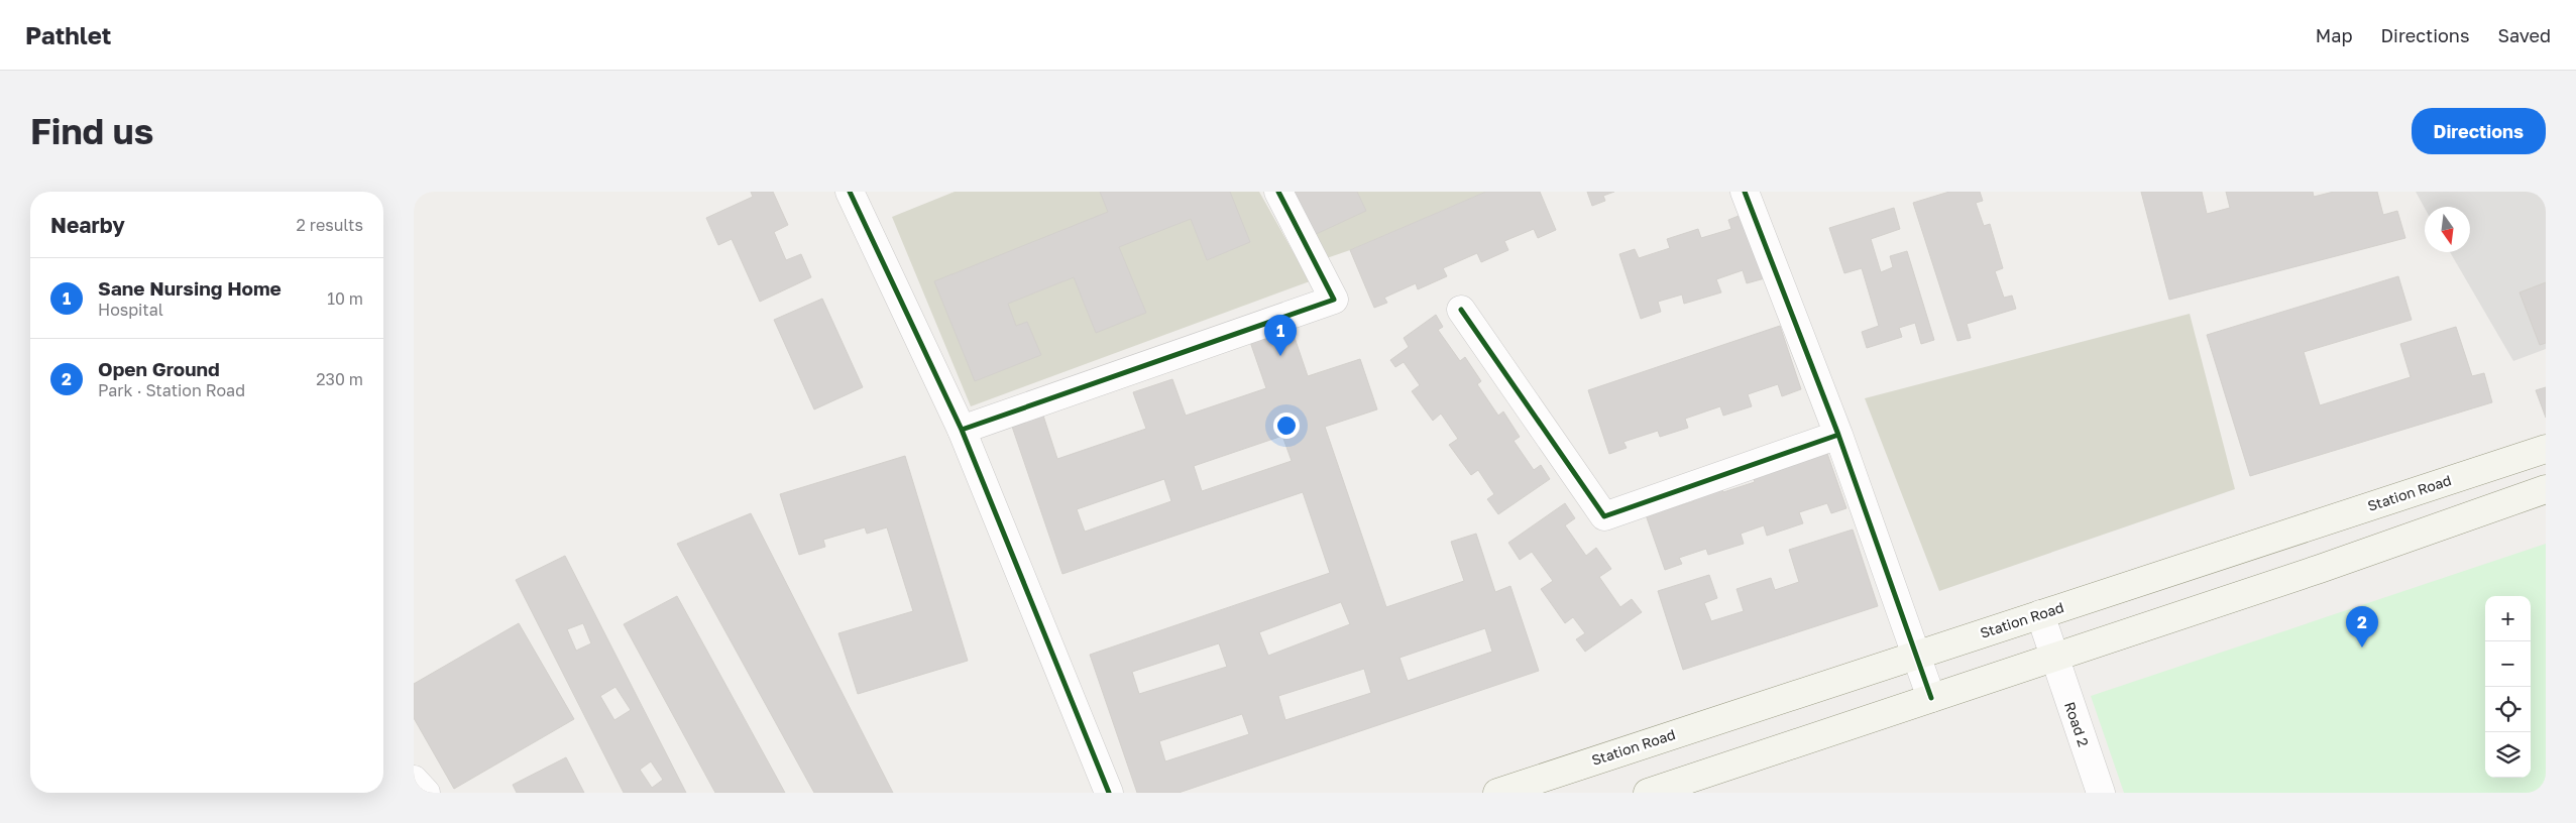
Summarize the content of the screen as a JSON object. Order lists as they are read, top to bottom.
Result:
{
  "streets": {
    "main road": ["Station Road"],
    "street": ["Road 2"]
  },
  "crossings": [
    ["Station Road", "Road 2"]
  ],
  "north": "bottom",
  "page": {
    "header": "Pathlet",
    "nav": ["Map", "Directions", "Saved"],
    "buttons": "Directions",
    "title": "Find us",
    "heading": ["Nearby", "2 results"],
    "list": [
      {
        "mark": "1",
        "name": "Sane Nursing Home",
        "note": "Hospital",
        "value": "10 m"
      },
      {
        "mark": "2",
        "name": "Open Ground",
        "note": "Park · Station Road",
        "value": "230 m"
      }
    ],
    "pins": ["1", "2"],
    "map_buttons": ["+", "−"]
  }
}
